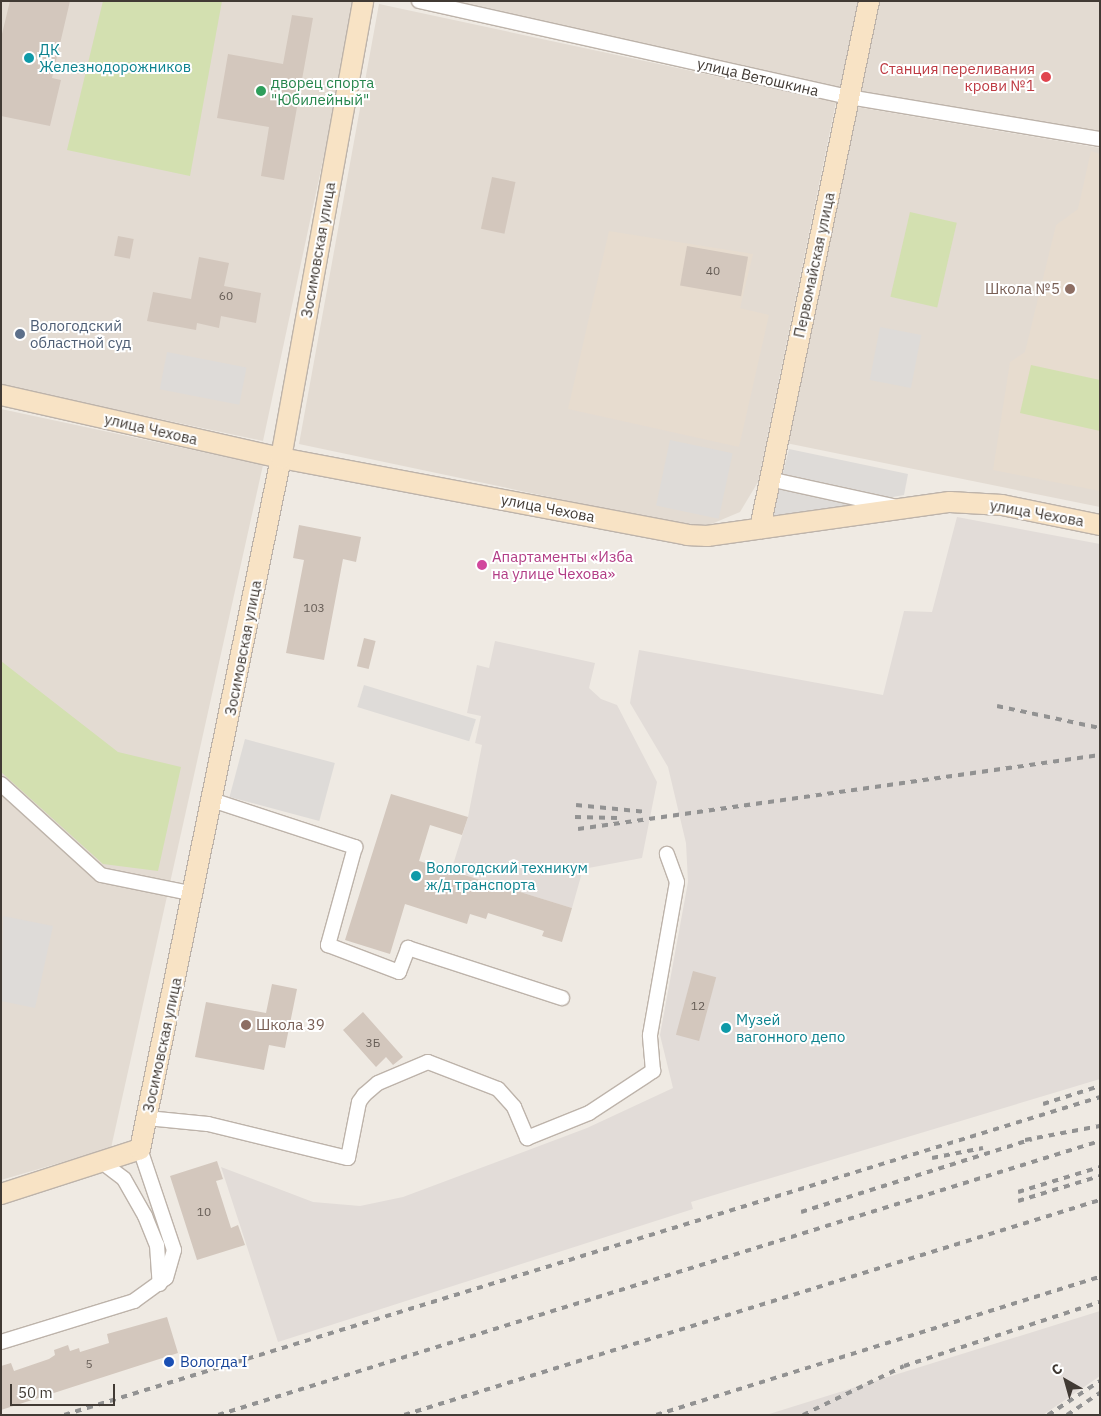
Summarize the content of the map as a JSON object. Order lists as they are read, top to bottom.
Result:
{
  "streets": {
    "street": [
      "улица Ветошкина",
      "Зосимовская улица",
      "Первомайская улица",
      "улица Чехова"
    ]
  },
  "crossings": [
    ["улица Ветошкина", "Первомайская улица"],
    ["Зосимовская улица", "улица Чехова"],
    ["Первомайская улица", "улица Чехова"]
  ],
  "places": [
    "ДК Железнодорожников",
    "Станция переливания крови №1",
    "дворец спорта \"Юбилейный\"",
    "Школа №5",
    "Вологодский областной суд",
    "Апартаменты «Изба на улице Чехова»",
    "Вологодский техникум ж/д транспорта",
    "Школа 39",
    "Музей вагонного депо",
    "Вологда I"
  ],
  "house_numbers": [
    "40",
    "60",
    "103",
    "12",
    "3Б",
    "10",
    "5"
  ],
  "scale_bar": "50 m",
  "north": "top left"
}
